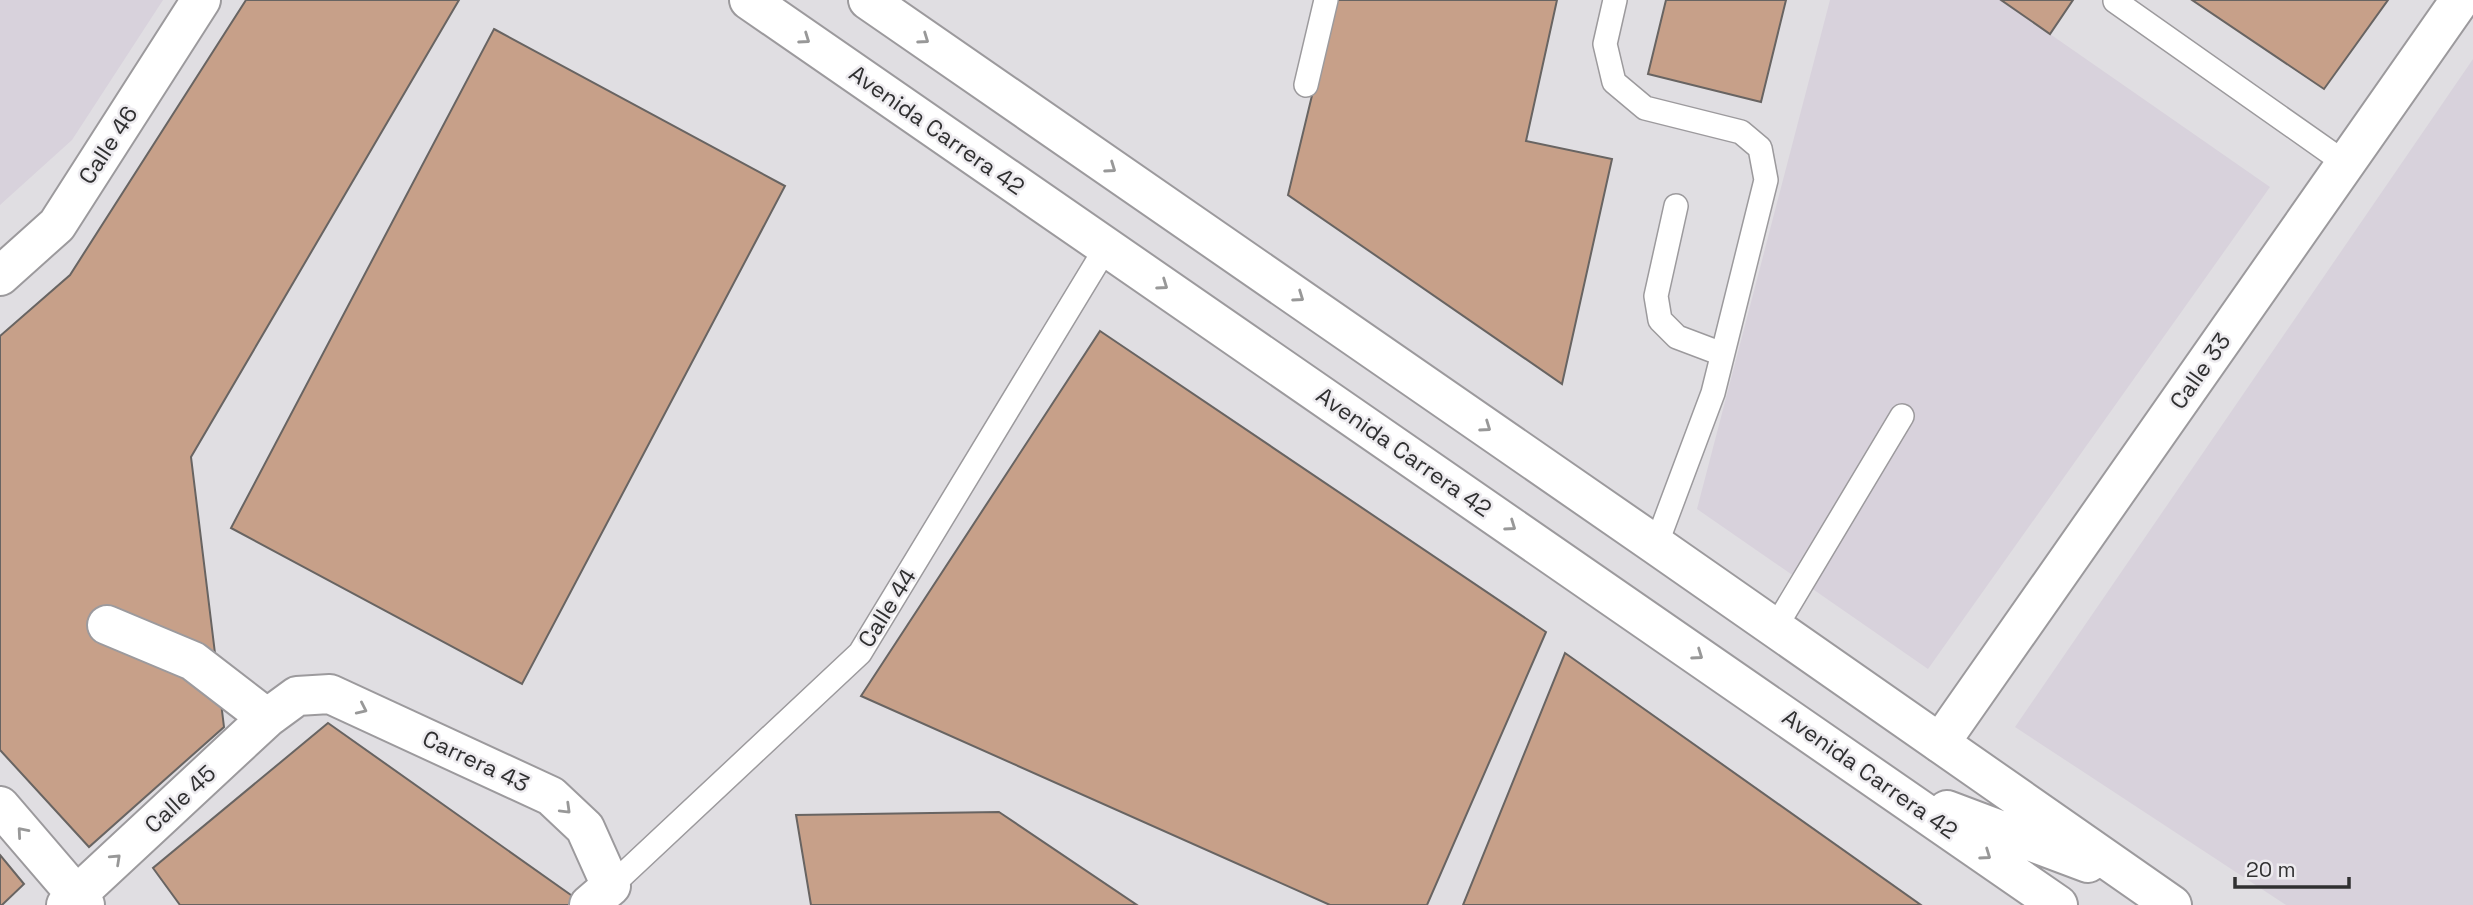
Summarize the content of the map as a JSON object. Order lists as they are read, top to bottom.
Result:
{
  "streets": {
    "main road": [
      "Avenida Carrera 42",
      "Calle 46",
      "Calle 33",
      "Carrera 43",
      "Calle 45"
    ],
    "lane": ["Calle 44"]
  },
  "crossings": [
    ["Avenida Carrera 42", "Calle 44"],
    ["Calle 44", "Carrera 43"],
    ["Carrera 43", "Calle 45"]
  ],
  "one_way": ["Carrera 43", "Calle 45"],
  "scale_bar": "20 m"
}
